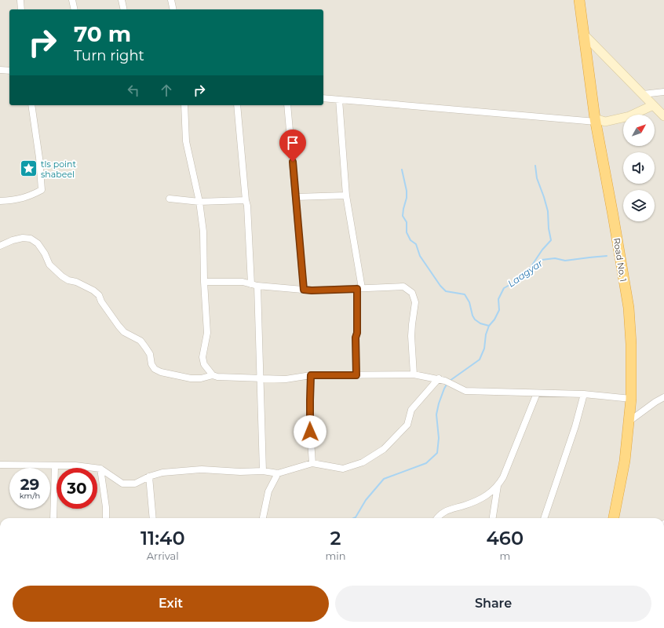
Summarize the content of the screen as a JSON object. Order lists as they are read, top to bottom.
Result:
{
  "streets": {
    "highway": ["Road No. 1"]
  },
  "water": ["Laagyar"],
  "places": {
    "place": ["tls point shabeel"]
  },
  "north": "top right",
  "page": {
    "turn": ["70 m", "Turn right"],
    "speed": "29 km/h",
    "limit": "30",
    "eta": [
      "11:40",
      "Arrival",
      "2",
      "min",
      "460",
      "m"
    ],
    "buttons": ["Exit", "Share"]
  }
}
